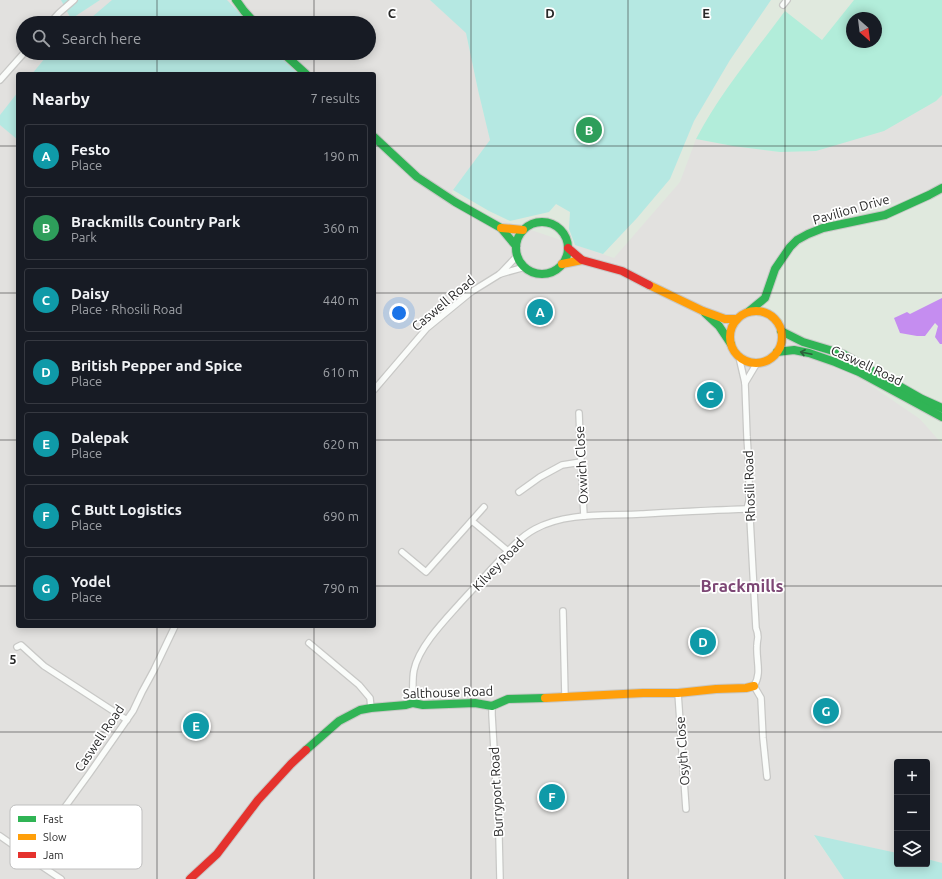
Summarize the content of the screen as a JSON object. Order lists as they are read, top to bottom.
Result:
{
  "streets": {
    "street": [
      "Pavilion Drive",
      "Caswell Road",
      "Oxwich Close",
      "Rhosili Road",
      "Kilvey Road",
      "Salthouse Road",
      "Osyth Close",
      "Burryport Road"
    ]
  },
  "crossings": [
    ["Pavilion Drive", "Caswell Road"],
    ["Pavilion Drive", "Rhosili Road"],
    ["Caswell Road", "Rhosili Road"],
    ["Oxwich Close", "Kilvey Road"],
    ["Rhosili Road", "Kilvey Road"],
    ["Rhosili Road", "Salthouse Road"],
    ["Kilvey Road", "Salthouse Road"],
    ["Salthouse Road", "Osyth Close"],
    ["Salthouse Road", "Burryport Road"]
  ],
  "districts": ["Brackmills"],
  "legend": ["Fast", "Slow", "Jam"],
  "north": "bottom right",
  "page": {
    "search": "Search here",
    "heading": ["Nearby", "7 results"],
    "pins": [
      "B",
      "A",
      "C",
      "D",
      "G",
      "E",
      "F"
    ],
    "list": [
      {
        "mark": "A",
        "name": "Festo",
        "note": "Place",
        "value": "190 m"
      },
      {
        "mark": "B",
        "name": "Brackmills Country Park",
        "note": "Park",
        "value": "360 m"
      },
      {
        "mark": "C",
        "name": "Daisy",
        "note": "Place · Rhosili Road",
        "value": "440 m"
      },
      {
        "mark": "D",
        "name": "British Pepper and Spice",
        "note": "Place",
        "value": "610 m"
      },
      {
        "mark": "E",
        "name": "Dalepak",
        "note": "Place",
        "value": "620 m"
      },
      {
        "mark": "F",
        "name": "C Butt Logistics",
        "note": "Place",
        "value": "690 m"
      },
      {
        "mark": "G",
        "name": "Yodel",
        "note": "Place",
        "value": "790 m"
      }
    ],
    "map_buttons": ["+", "−"]
  },
  "grid": {
    "columns": ["C", "D", "E"],
    "rows": ["5"]
  }
}
